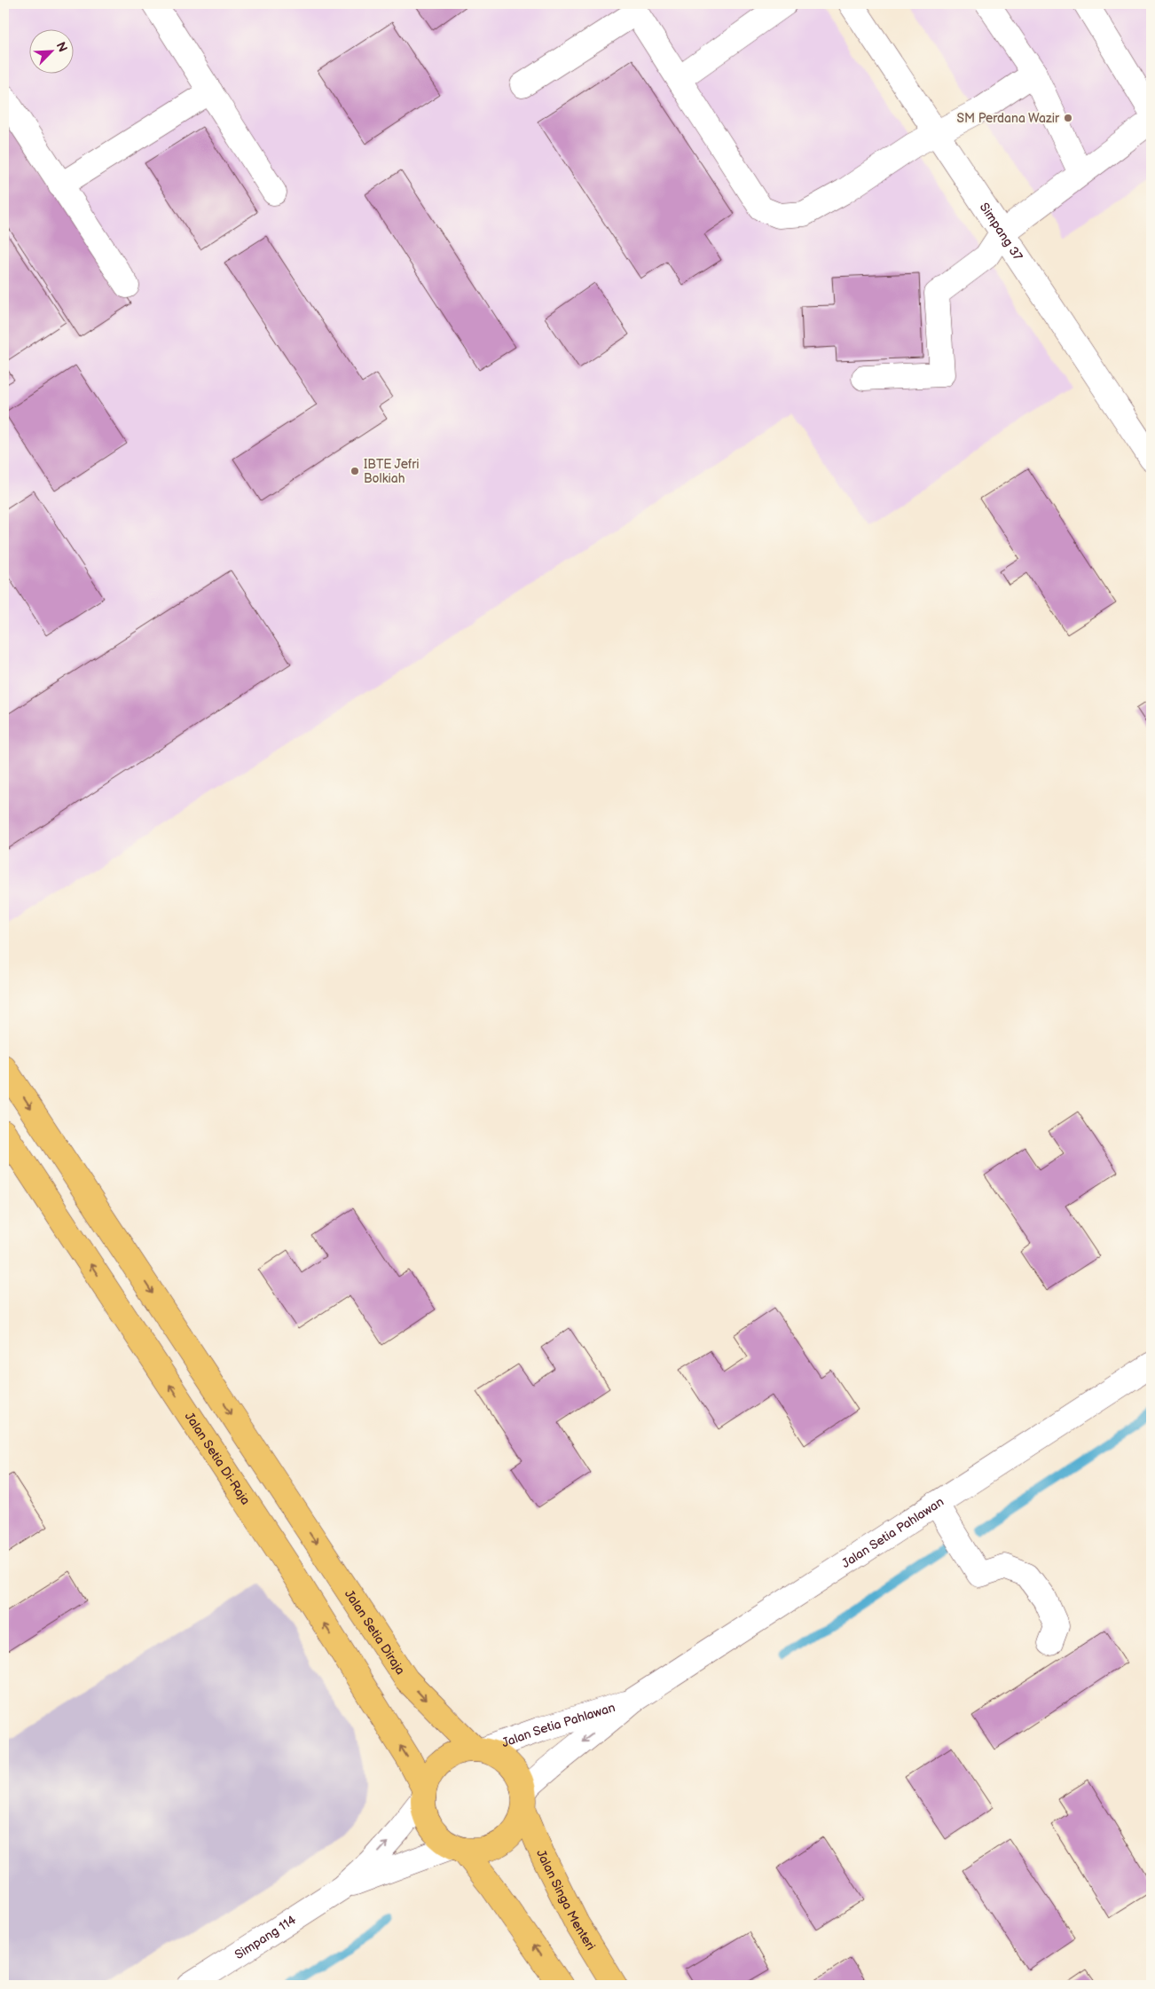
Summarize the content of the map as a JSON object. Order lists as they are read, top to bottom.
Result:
{
  "streets": {
    "main road": ["Jalan Setia Di-Raja", "Jalan Setia Diraja", "Jalan Singa Menteri"],
    "street": ["Simpang 37", "Jalan Setia Pahlawan", "Simpang 114"]
  },
  "crossings": [
    ["Jalan Setia Di-Raja", "Jalan Setia Pahlawan"],
    ["Jalan Setia Di-Raja", "Jalan Setia Diraja"],
    ["Jalan Setia Di-Raja", "Jalan Singa Menteri"],
    ["Jalan Setia Di-Raja", "Simpang 114"],
    ["Jalan Setia Pahlawan", "Jalan Setia Diraja"],
    ["Jalan Setia Pahlawan", "Jalan Singa Menteri"],
    ["Jalan Setia Pahlawan", "Simpang 114"],
    ["Jalan Setia Diraja", "Jalan Singa Menteri"],
    ["Jalan Setia Diraja", "Simpang 114"],
    ["Jalan Singa Menteri", "Simpang 114"]
  ],
  "one_way": ["Jalan Setia Di-Raja", "Jalan Setia Diraja"],
  "places": ["SM Perdana Wazir", "IBTE Jefri Bolkiah"],
  "north": "top right"
}
